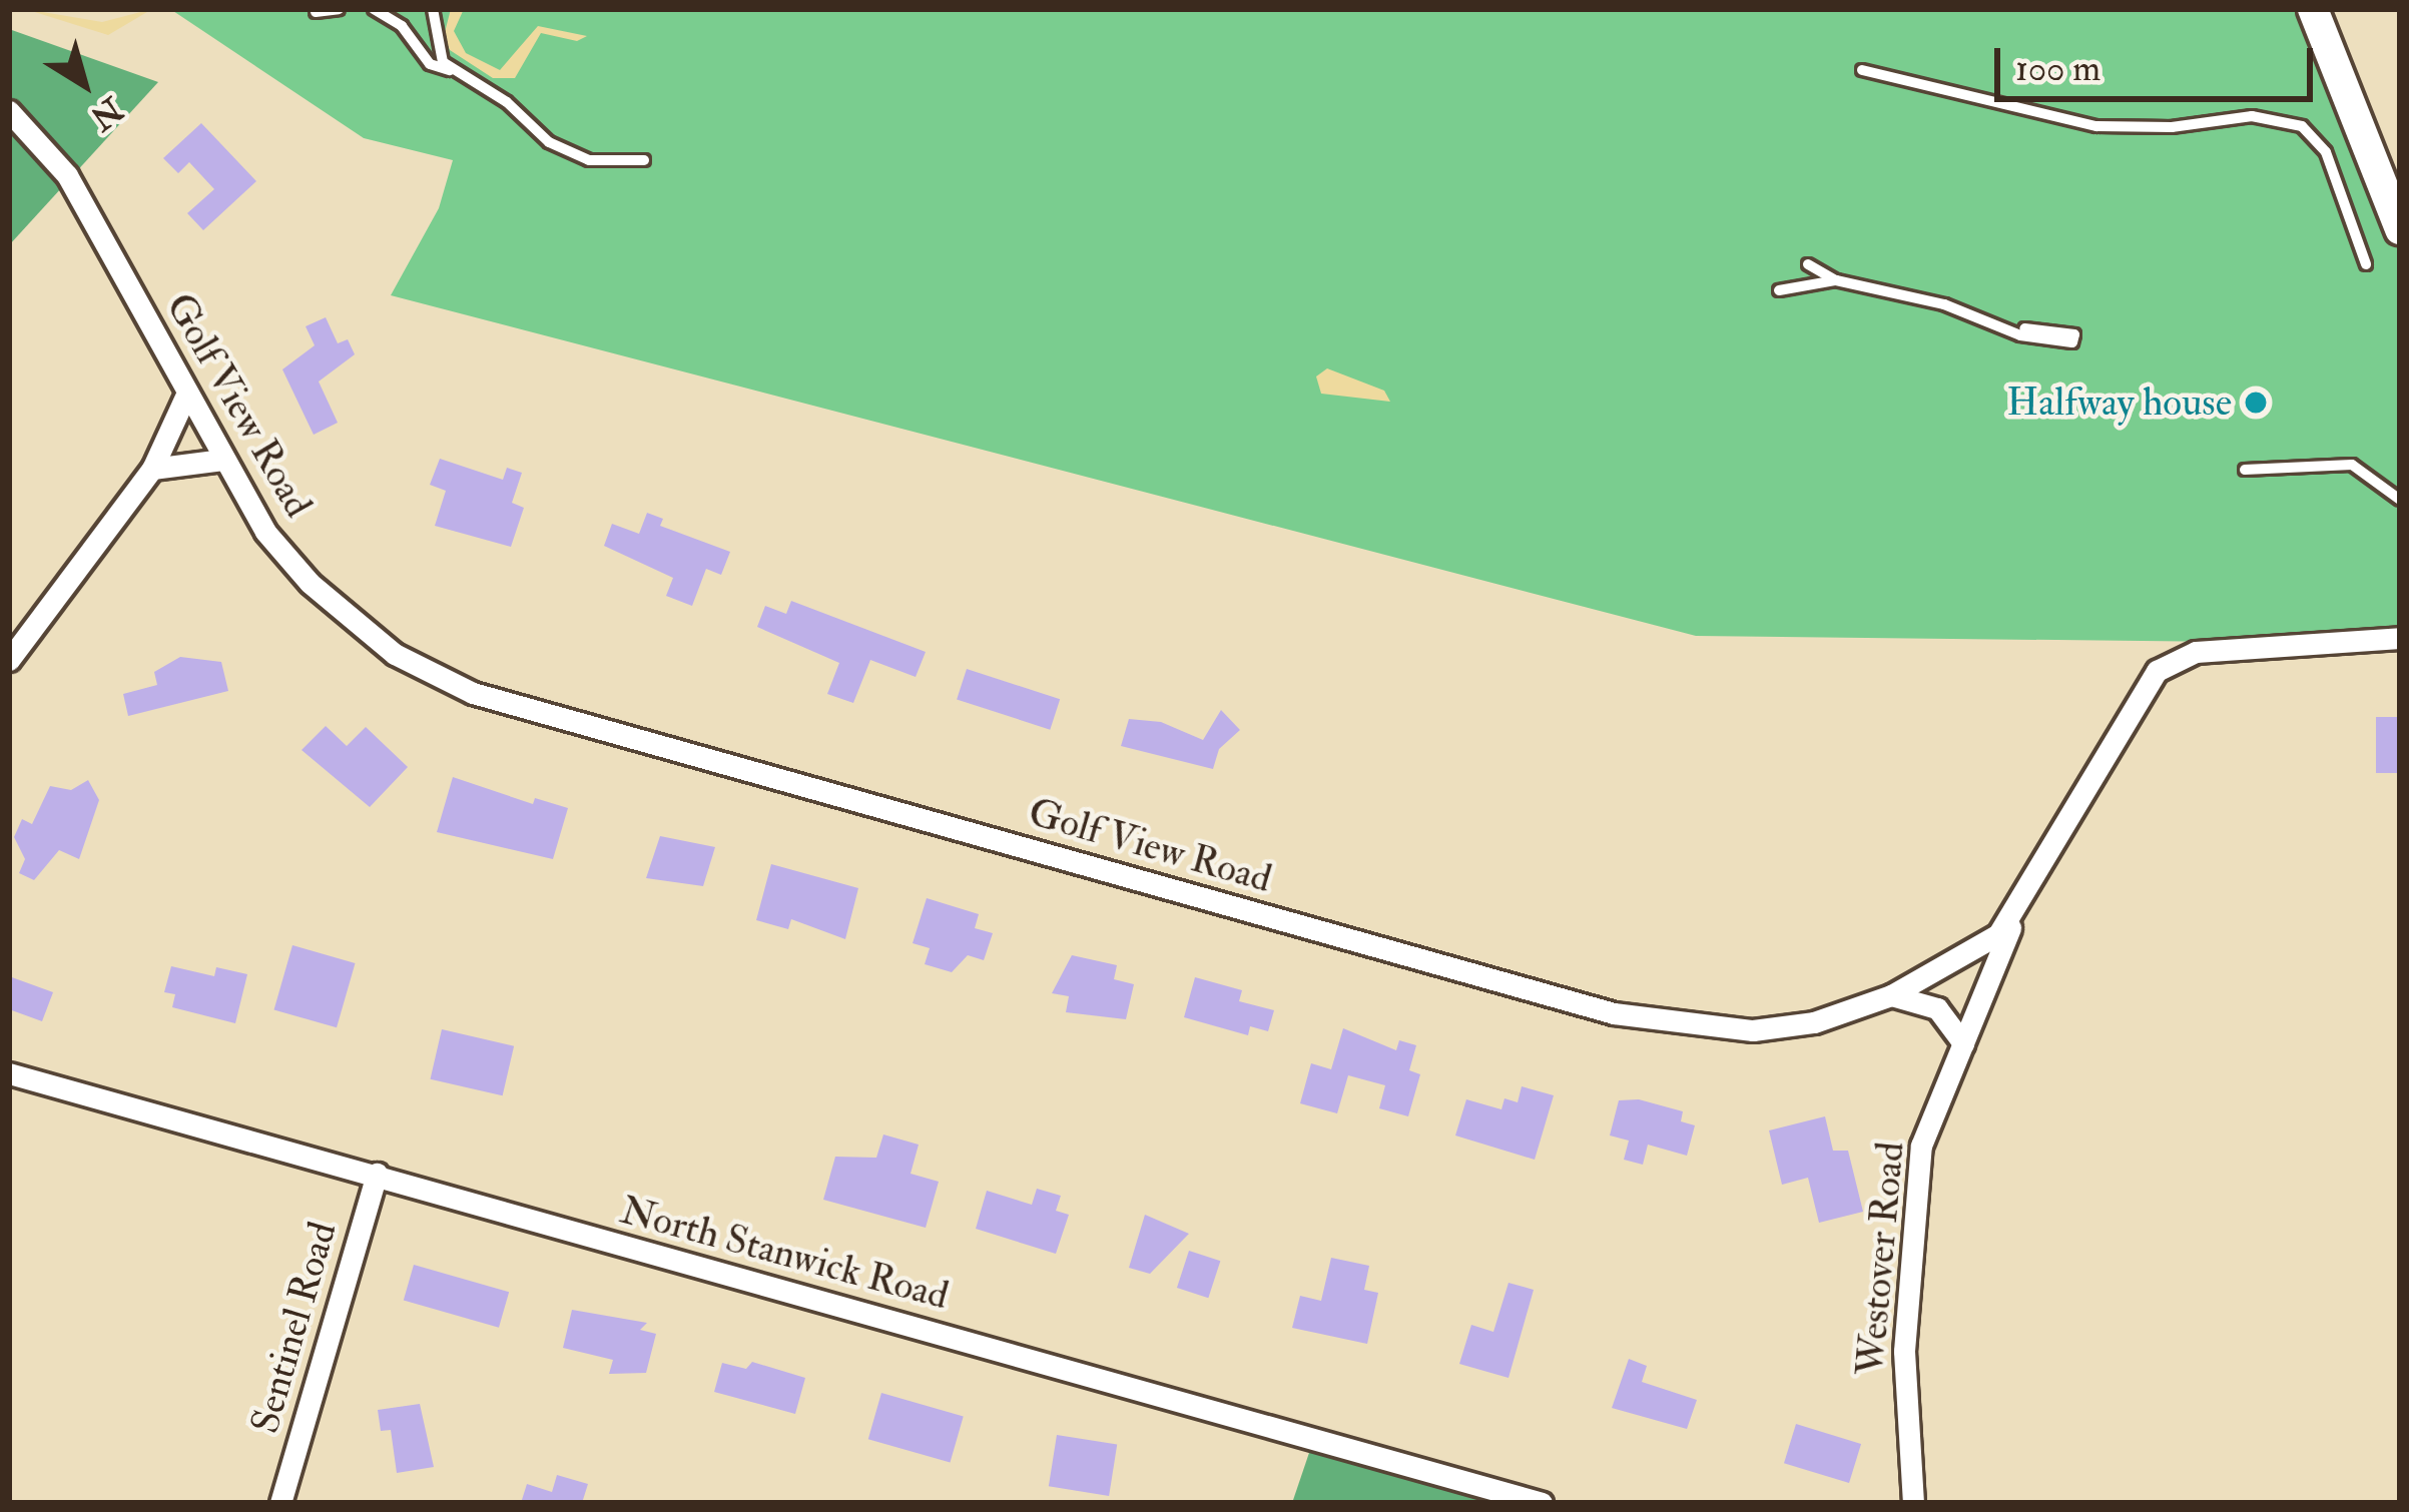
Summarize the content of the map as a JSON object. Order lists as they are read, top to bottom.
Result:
{
  "streets": {
    "street": [
      "Golf View Road",
      "North Stanwick Road",
      "Westover Road",
      "Sentinel Road"
    ]
  },
  "crossings": [
    ["Golf View Road", "Westover Road"],
    ["North Stanwick Road", "Sentinel Road"]
  ],
  "places": ["Halfway house"],
  "scale_bar": "100 m",
  "north": "bottom right"
}
